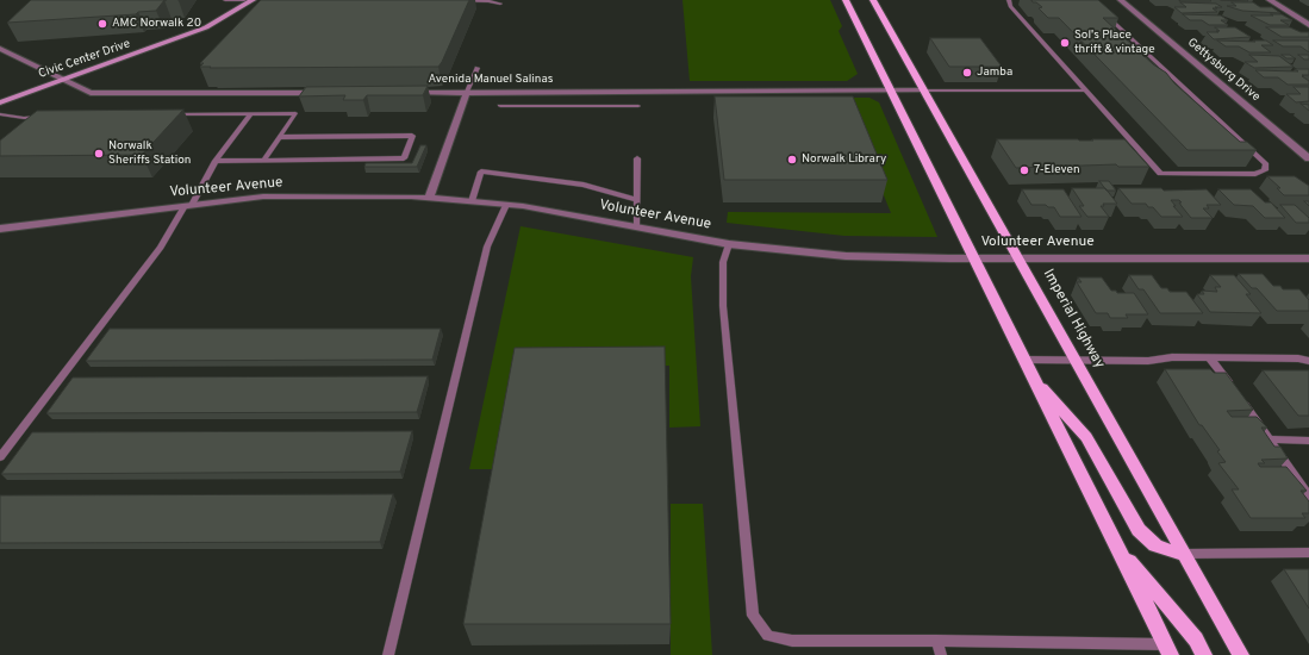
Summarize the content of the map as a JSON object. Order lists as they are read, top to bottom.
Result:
{
  "streets": {
    "main road": ["Imperial Highway"],
    "street": [
      "Civic Center Drive",
      "Gettysburg Drive",
      "Avenida Manuel Salinas",
      "Volunteer Avenue"
    ]
  },
  "crossings": [
    ["Avenida Manuel Salinas", "Imperial Highway"],
    ["Volunteer Avenue", "Imperial Highway"]
  ],
  "places": [
    "AMC Norwalk 20",
    "Sol's Place thrift & vintage",
    "Jamba",
    "Norwalk Sheriffs Station",
    "Norwalk Library",
    "7-Eleven"
  ]
}
